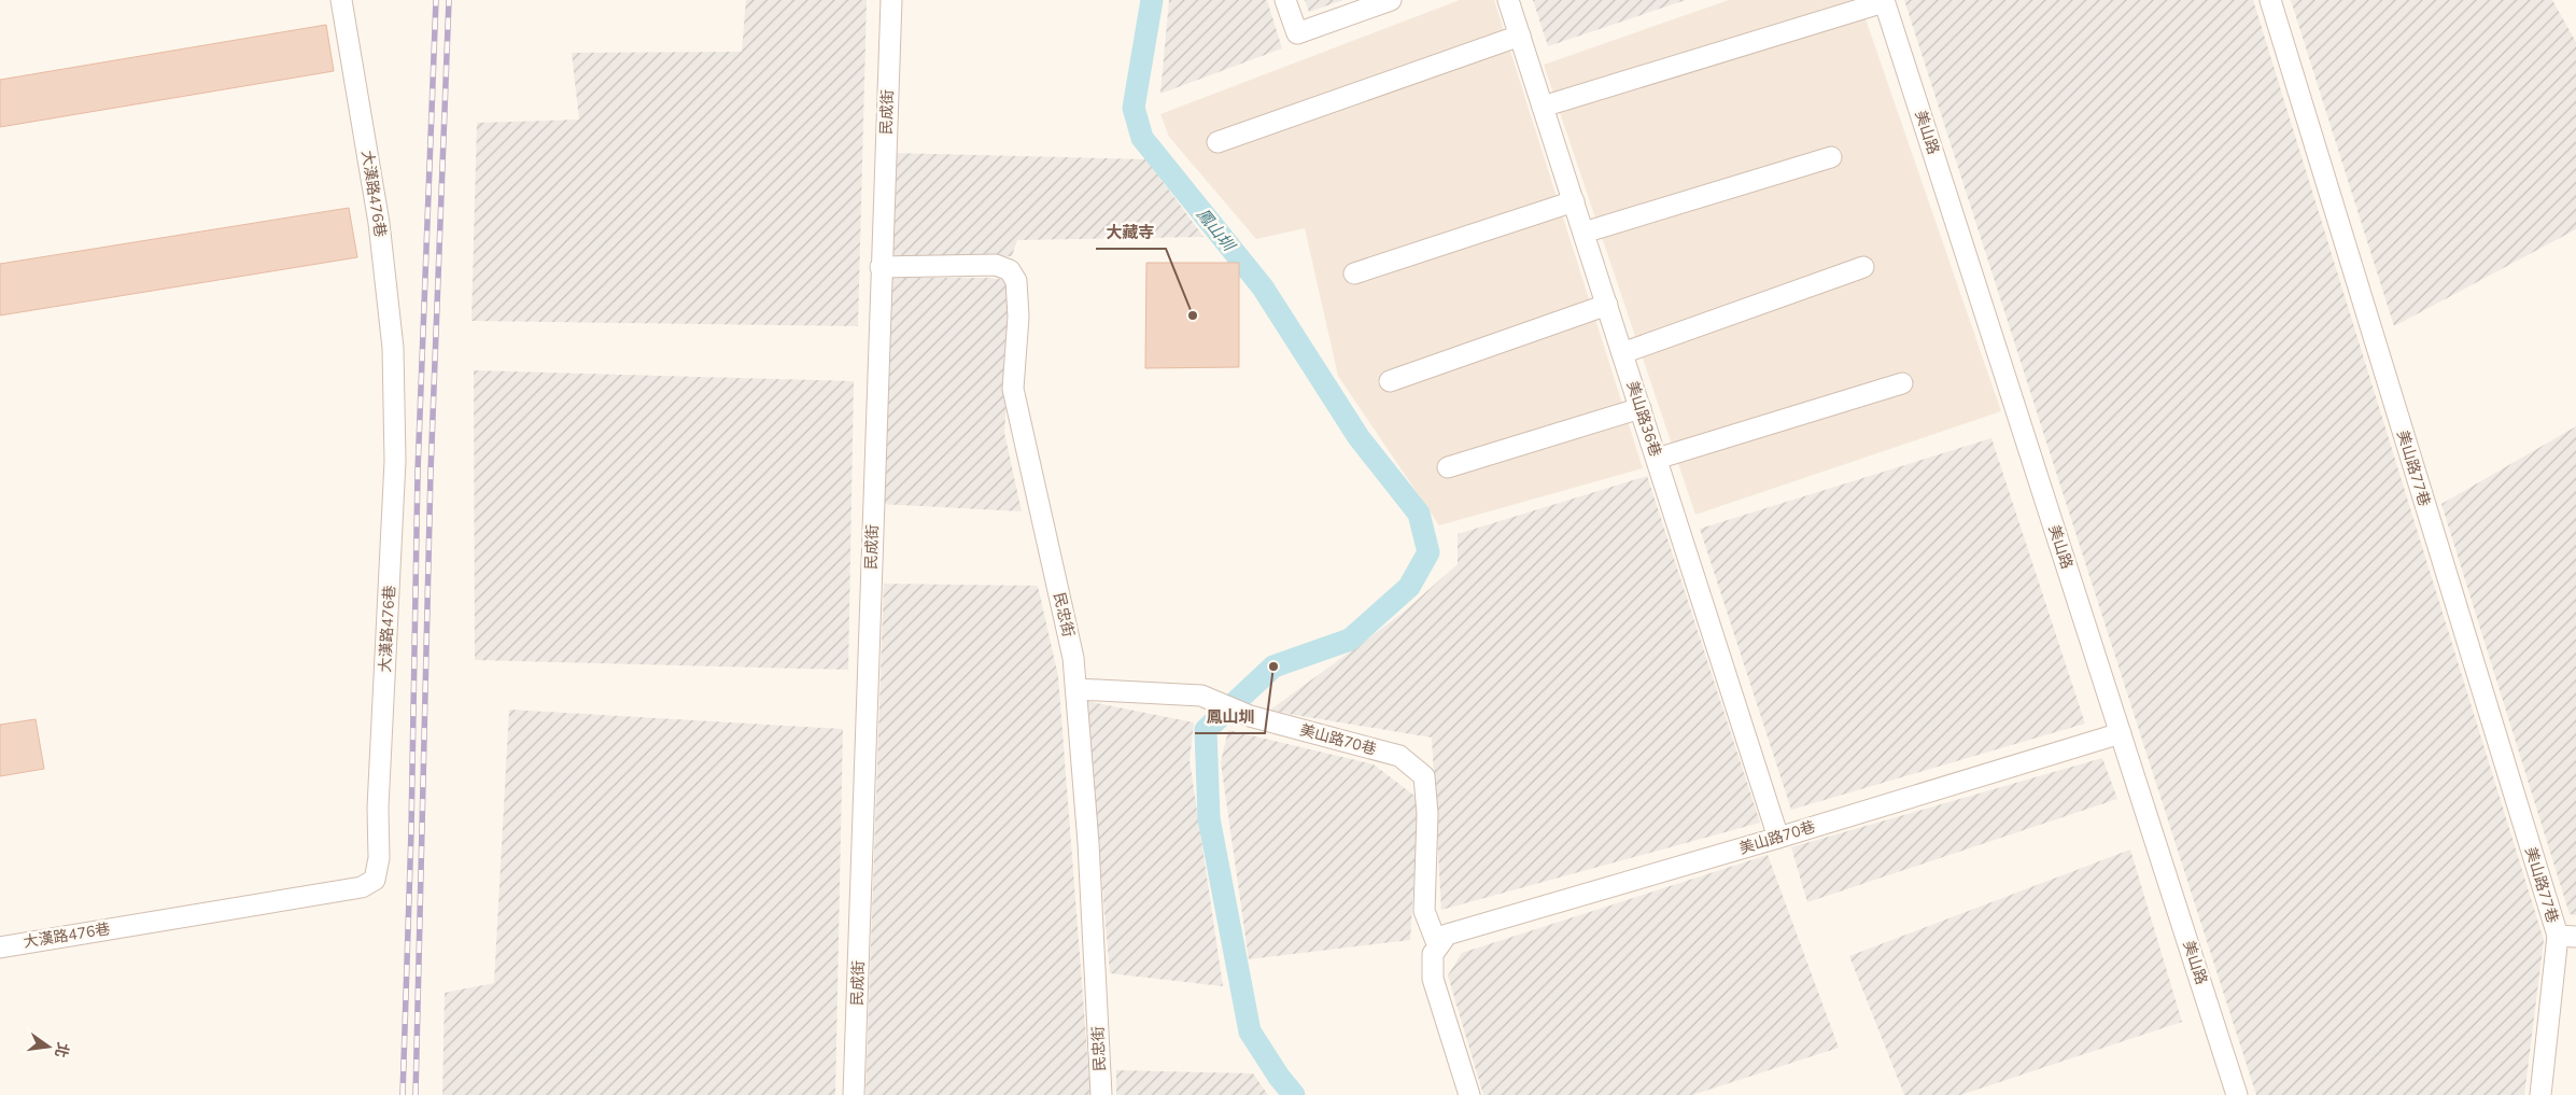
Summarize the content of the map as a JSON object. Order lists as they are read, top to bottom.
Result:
{
  "streets": {
    "street": [
      "民成街",
      "美山路",
      "大漢路476巷",
      "美山路36巷",
      "美山路77巷",
      "民忠街",
      "美山路70巷"
    ]
  },
  "crossings": [
    ["民成街", "民忠街"],
    ["美山路", "美山路70巷"],
    ["美山路36巷", "美山路70巷"],
    ["民忠街", "美山路70巷"]
  ],
  "water": ["鳳山圳"],
  "places": ["大藏寺", "鳳山圳"],
  "north": "right"
}
